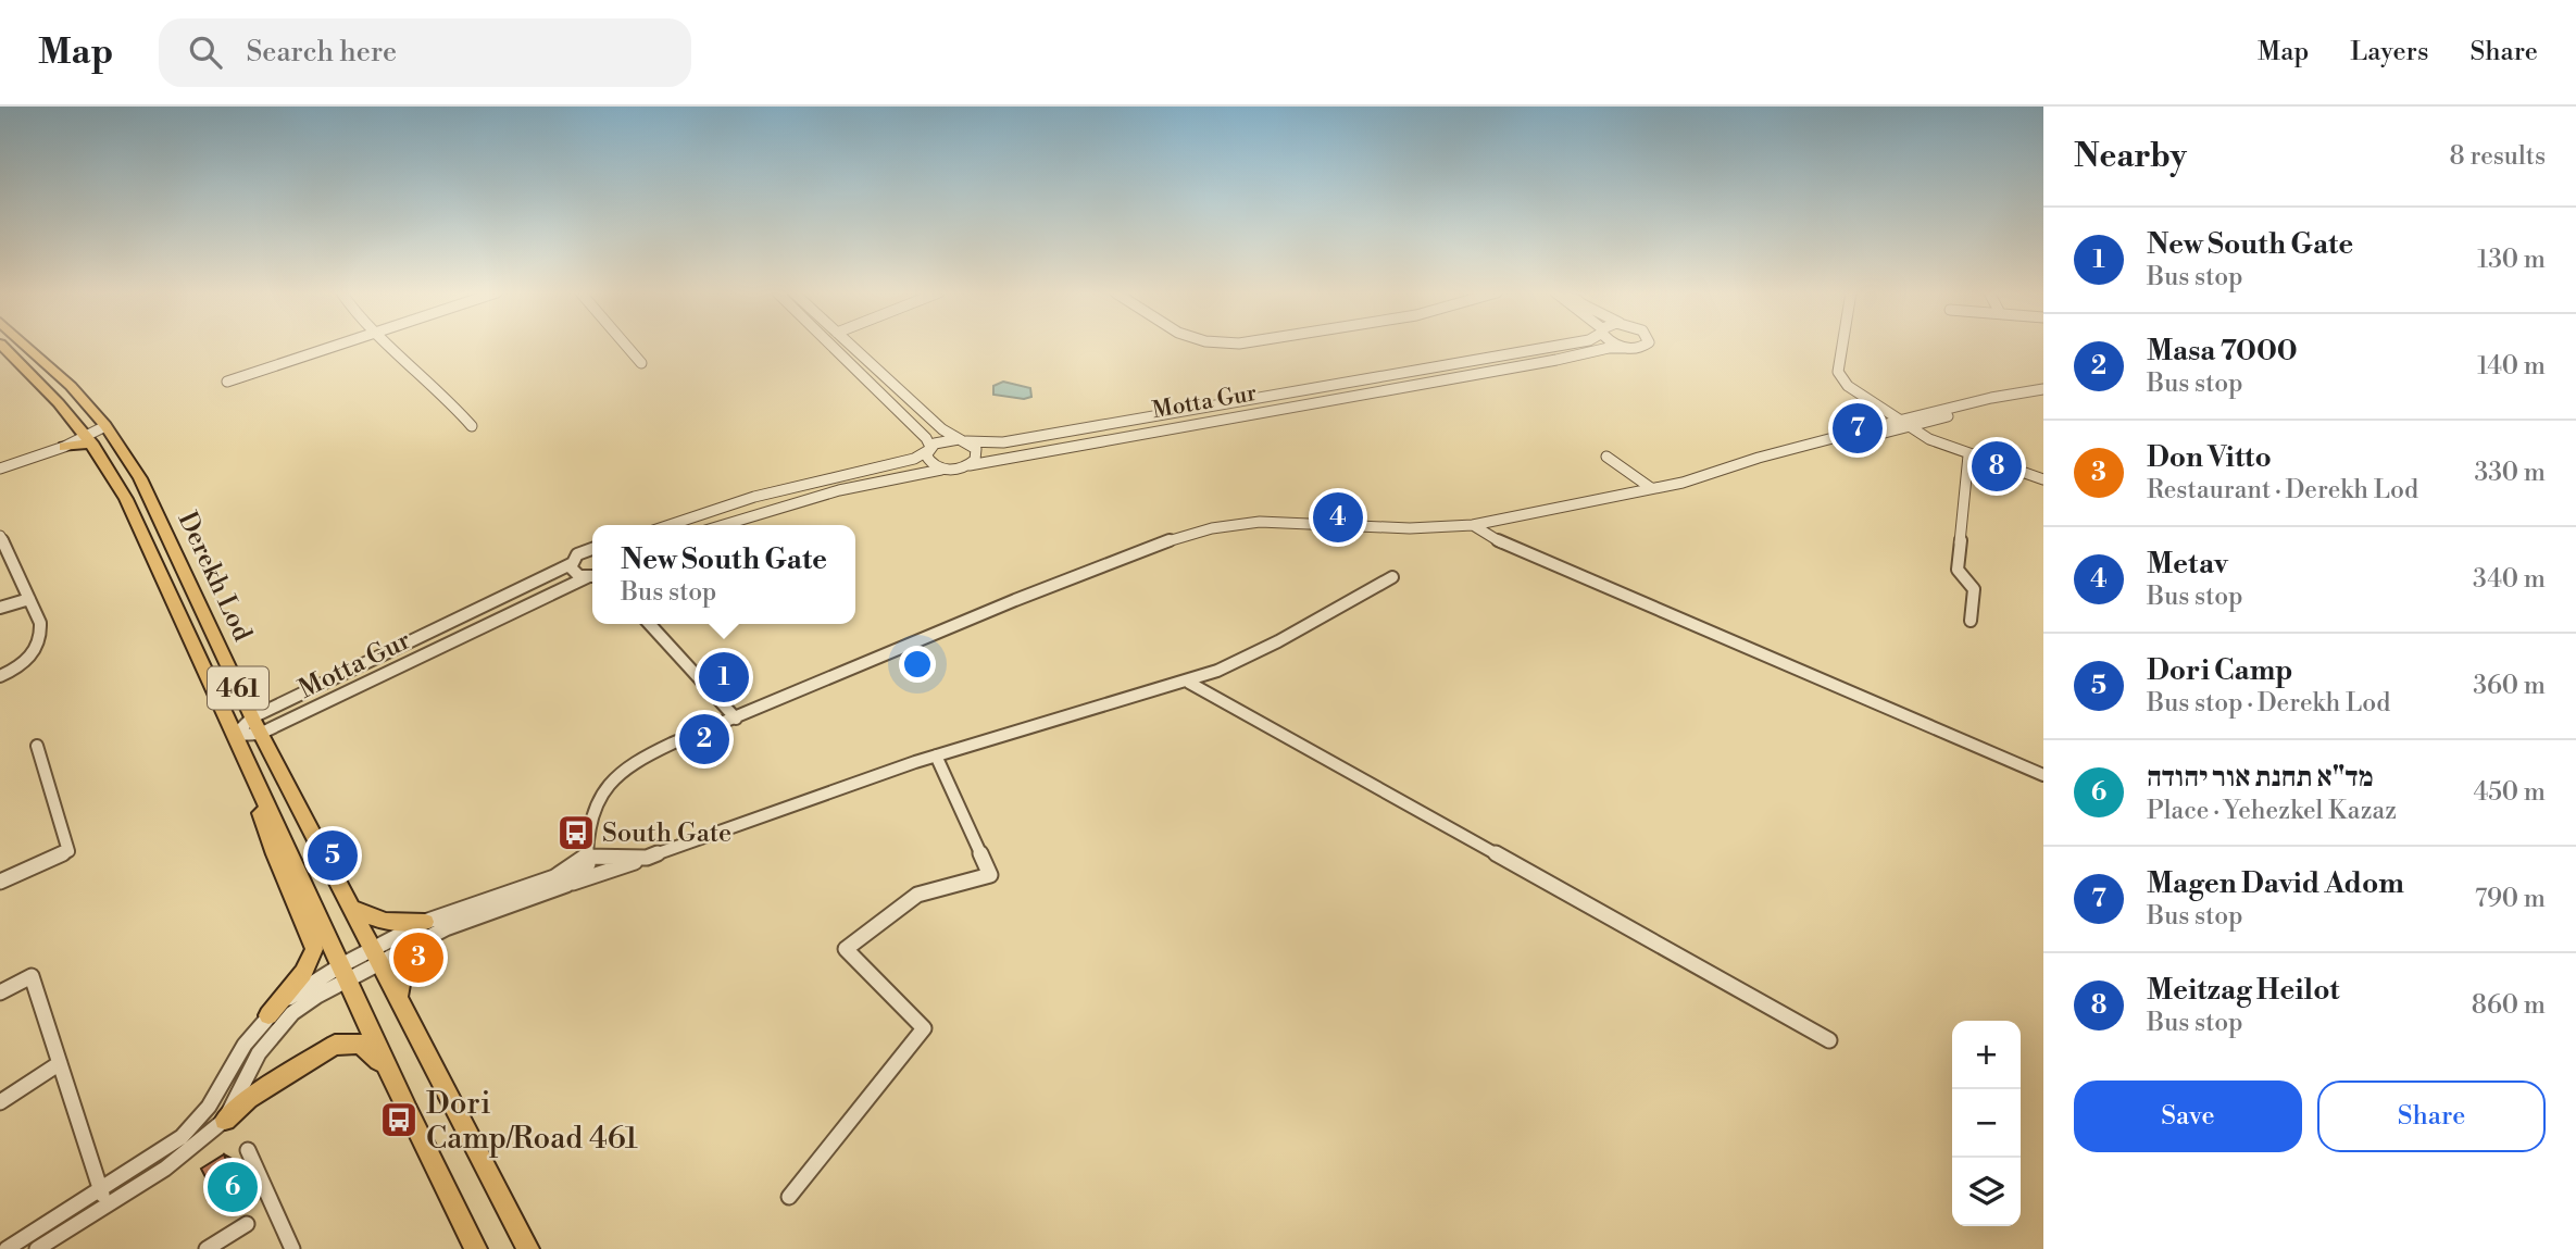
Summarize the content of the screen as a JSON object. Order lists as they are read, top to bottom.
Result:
{
  "streets": {
    "main road": ["Derekh Lod", "461"],
    "street": ["Motta Gur"]
  },
  "crossings": [
    ["Motta Gur", "Derekh Lod"]
  ],
  "places": {
    "bus stop": ["South Gate", "Dori Camp/Road 461"]
  },
  "page": {
    "header": "Map",
    "search": "Search here",
    "nav": ["Map", "Layers", "Share"],
    "heading": ["Nearby", "8 results"],
    "list": [
      {
        "mark": "1",
        "name": "New South Gate",
        "note": "Bus stop",
        "value": "130 m"
      },
      {
        "mark": "2",
        "name": "Masa 7000",
        "note": "Bus stop",
        "value": "140 m"
      },
      {
        "mark": "3",
        "name": "Don Vitto",
        "note": "Restaurant · Derekh Lod",
        "value": "330 m"
      },
      {
        "mark": "4",
        "name": "Metav",
        "note": "Bus stop",
        "value": "340 m"
      },
      {
        "mark": "5",
        "name": "Dori Camp",
        "note": "Bus stop · Derekh Lod",
        "value": "360 m"
      },
      {
        "mark": "6",
        "name": "מד\"א תחנת אור יהודה",
        "note": "Place · Yehezkel Kazaz",
        "value": "450 m"
      },
      {
        "mark": "7",
        "name": "Magen David Adom",
        "note": "Bus stop",
        "value": "790 m"
      },
      {
        "mark": "8",
        "name": "Meitzag Heilot",
        "note": "Bus stop",
        "value": "860 m"
      }
    ],
    "pins": [
      "7",
      "8",
      "4",
      "1",
      "2",
      "5",
      "3",
      "6"
    ],
    "popup": ["New South Gate", "Bus stop"],
    "map_buttons": ["+", "−"],
    "buttons": ["Save", "Share"]
  }
}
